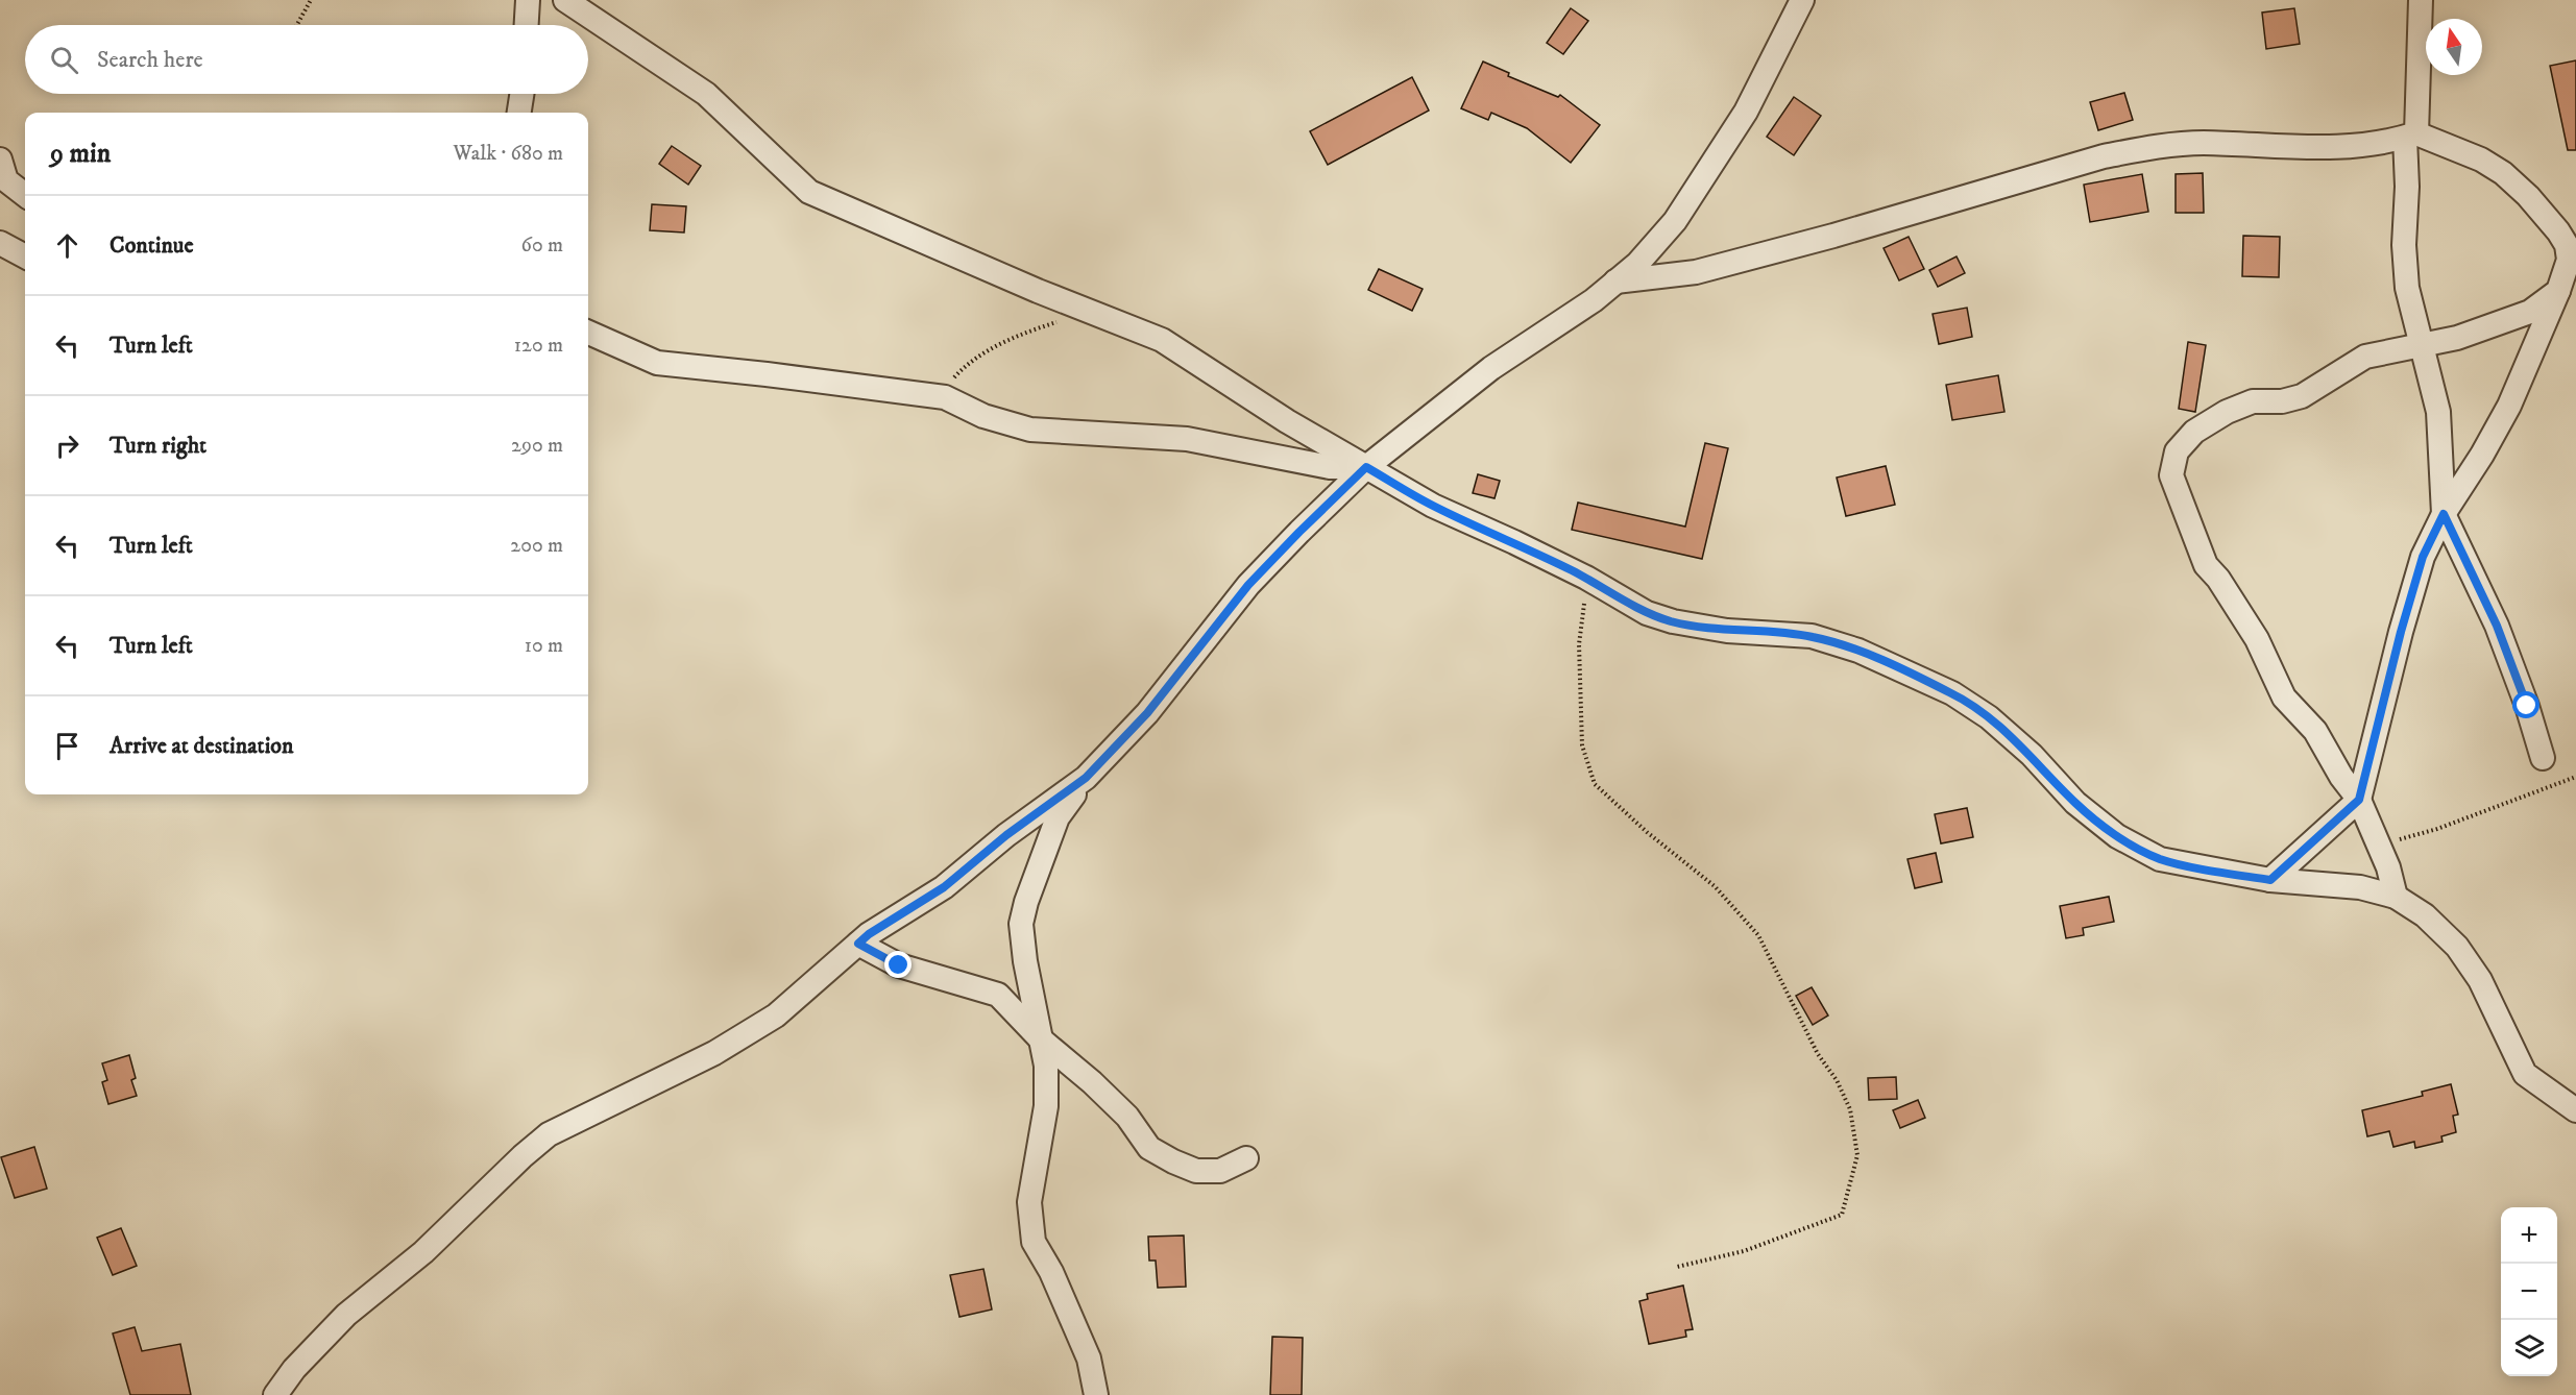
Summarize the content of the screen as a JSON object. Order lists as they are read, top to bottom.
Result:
{
  "north": "top",
  "page": {
    "search": "Search here",
    "heading": ["9 min", "Walk · 680 m"],
    "list": [
      ["Continue", "60 m"],
      ["Turn left", "120 m"],
      ["Turn right", "290 m"],
      ["Turn left", "200 m"],
      ["Turn left", "10 m"],
      "Arrive at destination"
    ],
    "map_buttons": ["+", "−"]
  }
}
